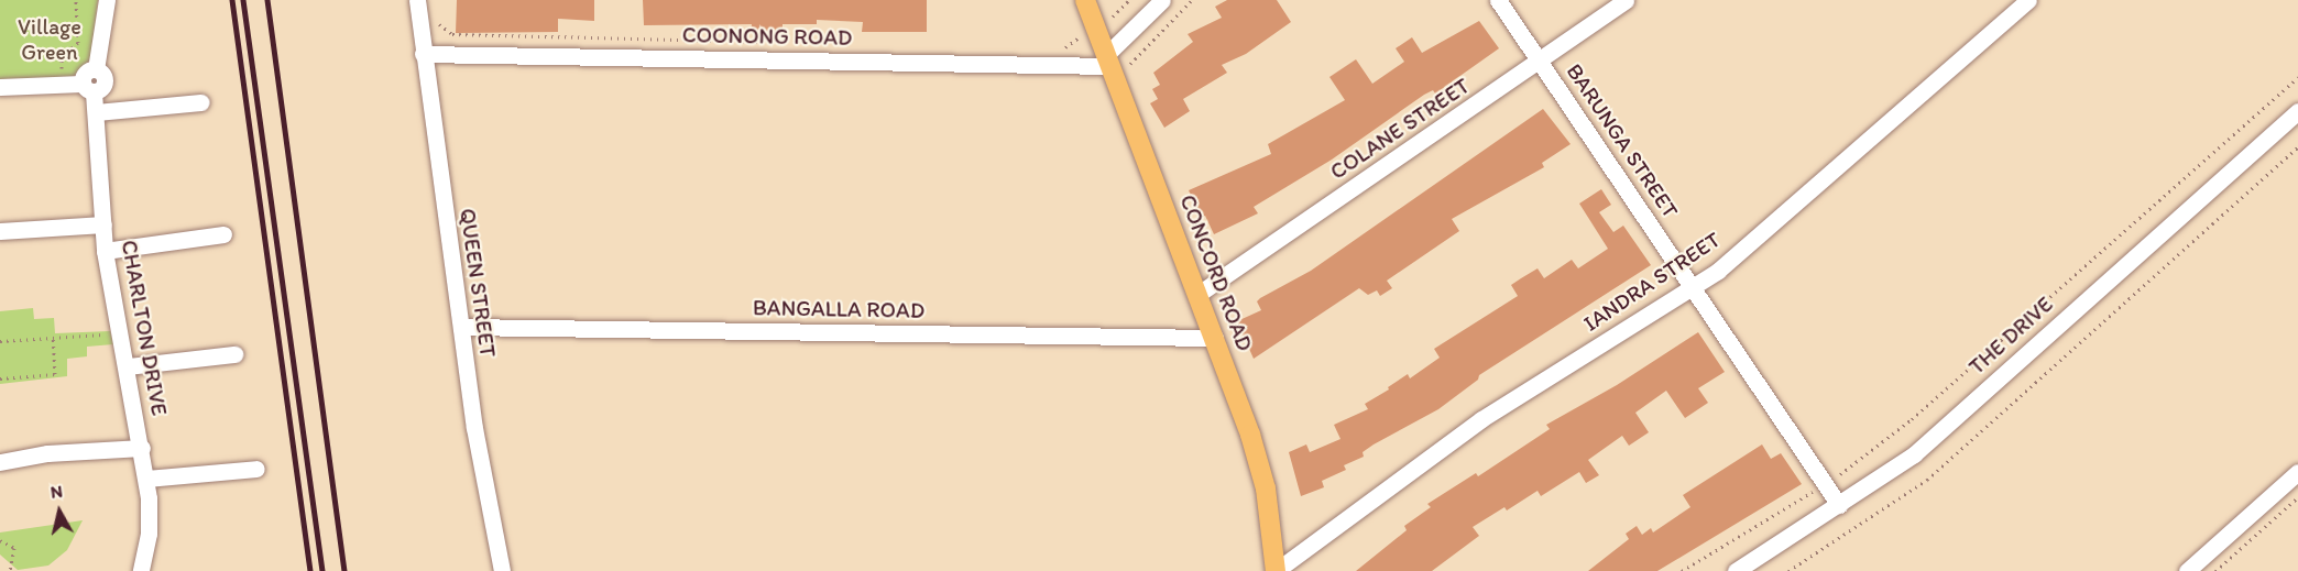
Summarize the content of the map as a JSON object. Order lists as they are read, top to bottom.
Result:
{
  "streets": {
    "main road": ["CONCORD ROAD"],
    "street": [
      "COONONG ROAD",
      "COLANE STREET",
      "BARUNGA STREET",
      "IANDRA STREET",
      "QUEEN STREET",
      "BANGALLA ROAD",
      "CHARLTON DRIVE",
      "THE DRIVE"
    ]
  },
  "crossings": [
    ["COONONG ROAD", "CONCORD ROAD"],
    ["COONONG ROAD", "QUEEN STREET"],
    ["COLANE STREET", "BARUNGA STREET"],
    ["COLANE STREET", "CONCORD ROAD"],
    ["BARUNGA STREET", "IANDRA STREET"],
    ["BARUNGA STREET", "THE DRIVE"],
    ["CONCORD ROAD", "IANDRA STREET"],
    ["CONCORD ROAD", "BANGALLA ROAD"],
    ["QUEEN STREET", "BANGALLA ROAD"]
  ],
  "parks": ["Village Green"],
  "north": "top"
}
